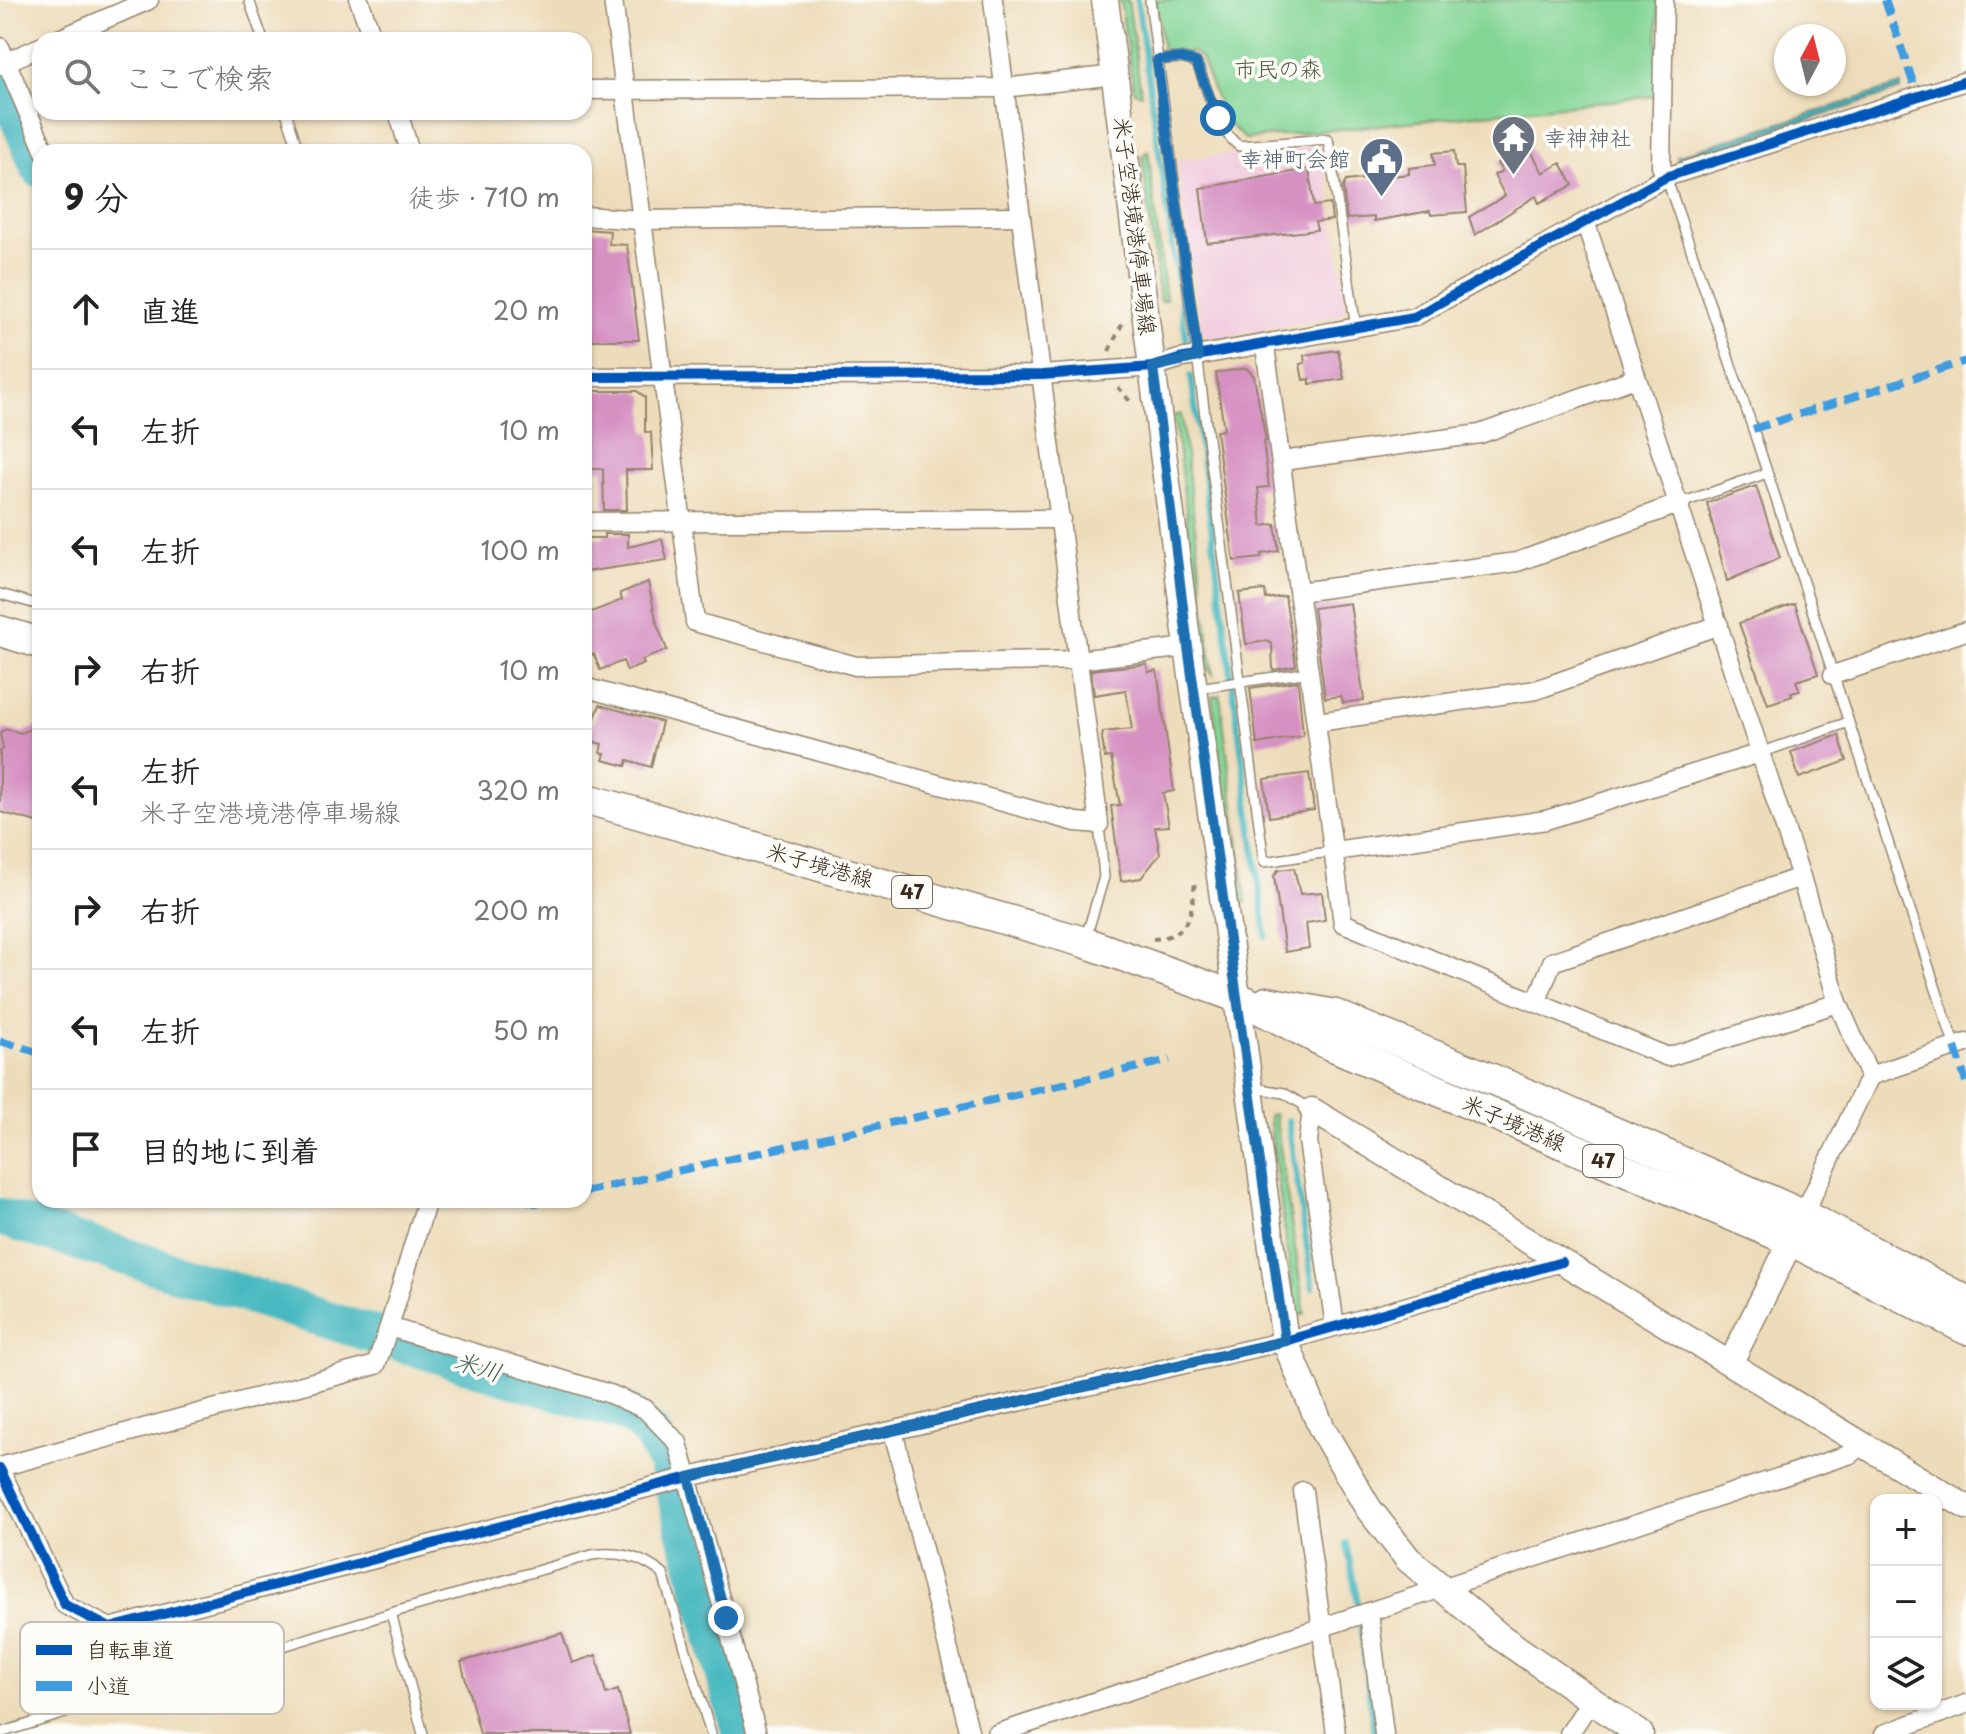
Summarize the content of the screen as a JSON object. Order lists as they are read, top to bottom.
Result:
{
  "streets": {
    "main road": ["米子空港境港停車場線", "米子境港線", "47"]
  },
  "crossings": [
    ["米子空港境港停車場線", "米子境港線"]
  ],
  "water": ["米川"],
  "parks": ["市民の森"],
  "places": {
    "temple": ["幸神神社"],
    "public building": ["幸神町会館"]
  },
  "legend": ["自転車道", "小道"],
  "north": "top",
  "page": {
    "search": "ここで検索",
    "heading": ["9 分", "徒歩 · 710 m"],
    "list": [
      ["直進", "20 m"],
      ["左折", "10 m"],
      ["左折", "100 m"],
      ["右折", "10 m"],
      ["左折", "米子空港境港停車場線", "320 m"],
      ["右折", "200 m"],
      ["左折", "50 m"],
      "目的地に到着"
    ],
    "map_buttons": ["+", "−"]
  }
}
